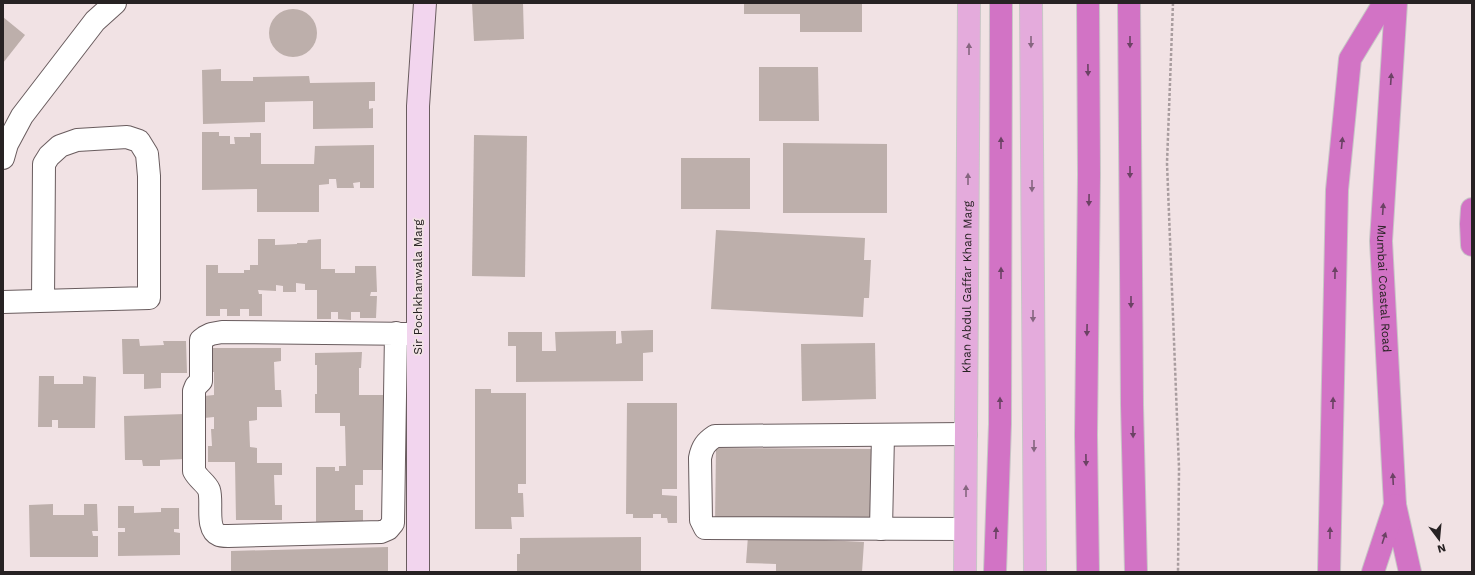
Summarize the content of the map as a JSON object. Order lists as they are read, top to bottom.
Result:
{
  "streets": {
    "highway": ["Mumbai Coastal Road"],
    "main road": ["Khan Abdul Gaffar Khan Marg"],
    "street": ["Sir Pochkhanwala Marg"]
  },
  "north": "bottom"
}
